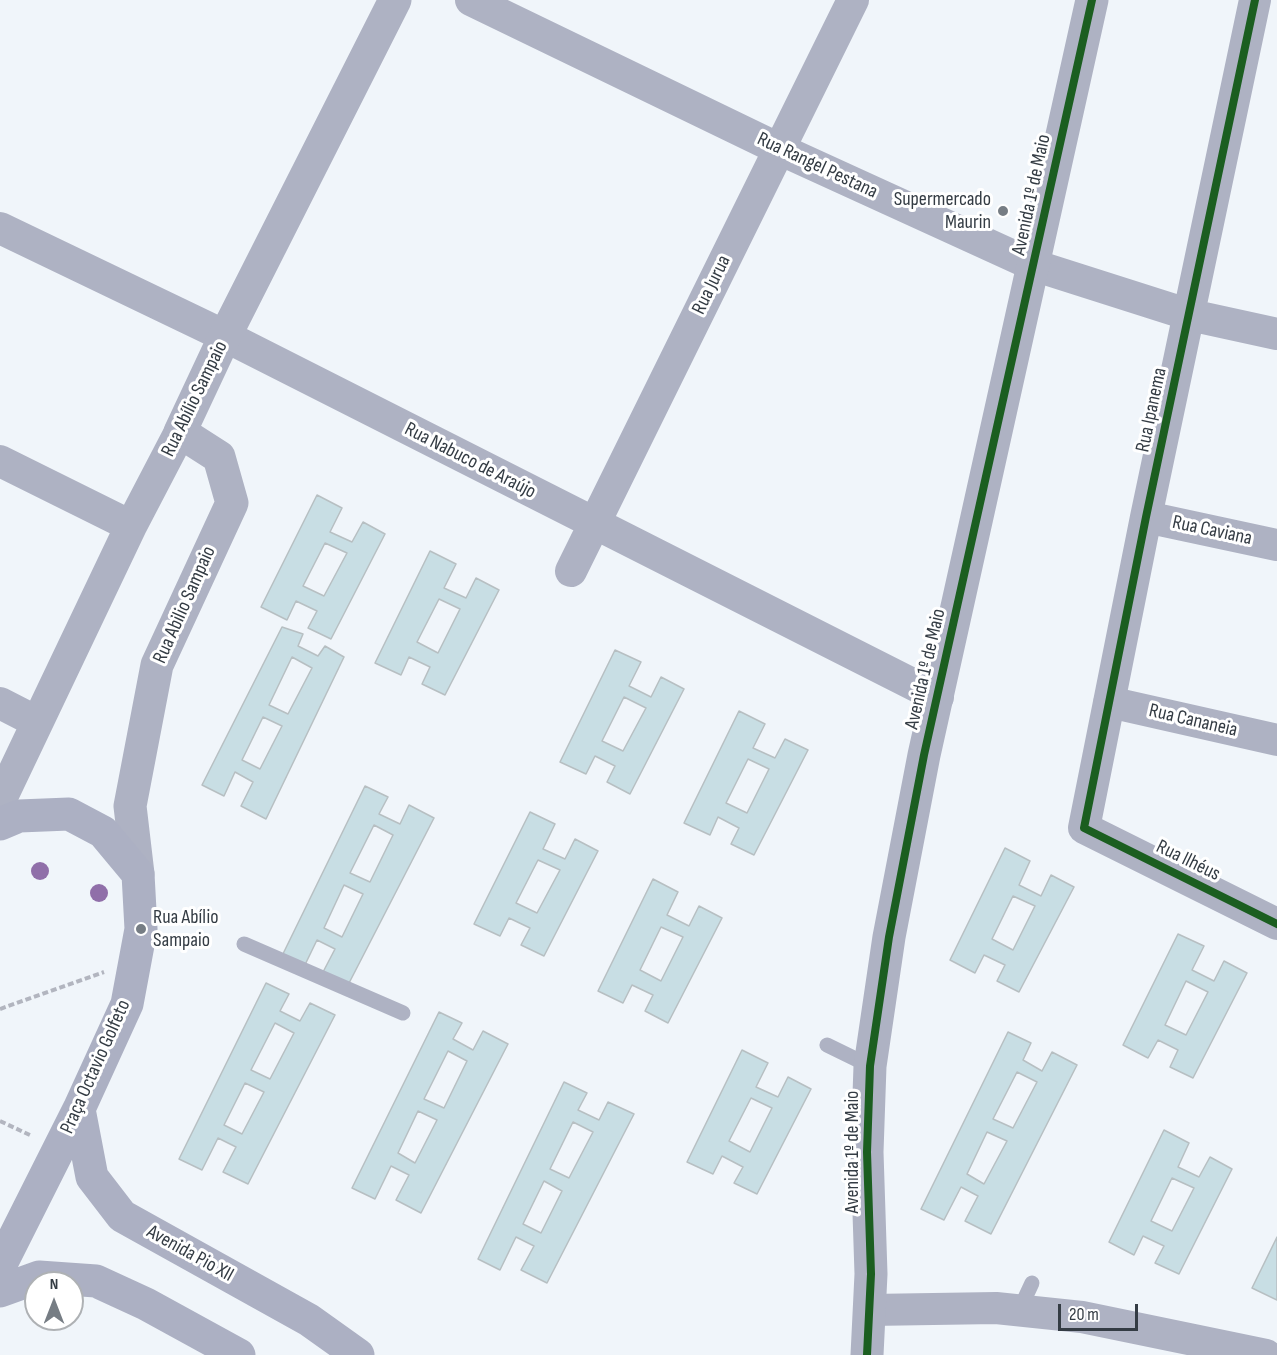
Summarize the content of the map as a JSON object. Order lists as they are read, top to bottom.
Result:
{
  "streets": {
    "main road": ["Praça Octavio Golfeto", "Avenida Pio XII"],
    "street": [
      "Rua Rangel Pestana",
      "Avenida 1º de Maio",
      "Rua Jurua",
      "Rua Abílio Sampaio",
      "Rua Ipanema",
      "Rua Nabuco de Araújo",
      "Rua Caviana",
      "Rua Abilio Sampaio",
      "Rua Cananeia",
      "Rua Ilhéus"
    ]
  },
  "crossings": [
    ["Rua Rangel Pestana", "Avenida 1º de Maio"],
    ["Rua Rangel Pestana", "Rua Jurua"],
    ["Rua Rangel Pestana", "Rua Ipanema"],
    ["Avenida 1º de Maio", "Rua Nabuco de Araújo"],
    ["Rua Jurua", "Rua Nabuco de Araújo"],
    ["Rua Abílio Sampaio", "Rua Nabuco de Araújo"],
    ["Rua Abílio Sampaio", "Rua Abilio Sampaio"],
    ["Rua Ipanema", "Rua Caviana"],
    ["Rua Ipanema", "Rua Cananeia"],
    ["Rua Ipanema", "Rua Ilhéus"],
    ["Rua Abilio Sampaio", "Praça Octavio Golfeto"],
    ["Praça Octavio Golfeto", "Avenida Pio XII"]
  ],
  "places": ["Supermercado Maurin", "Rua Abílio Sampaio"],
  "scale_bar": "20 m",
  "north": "top"
}
